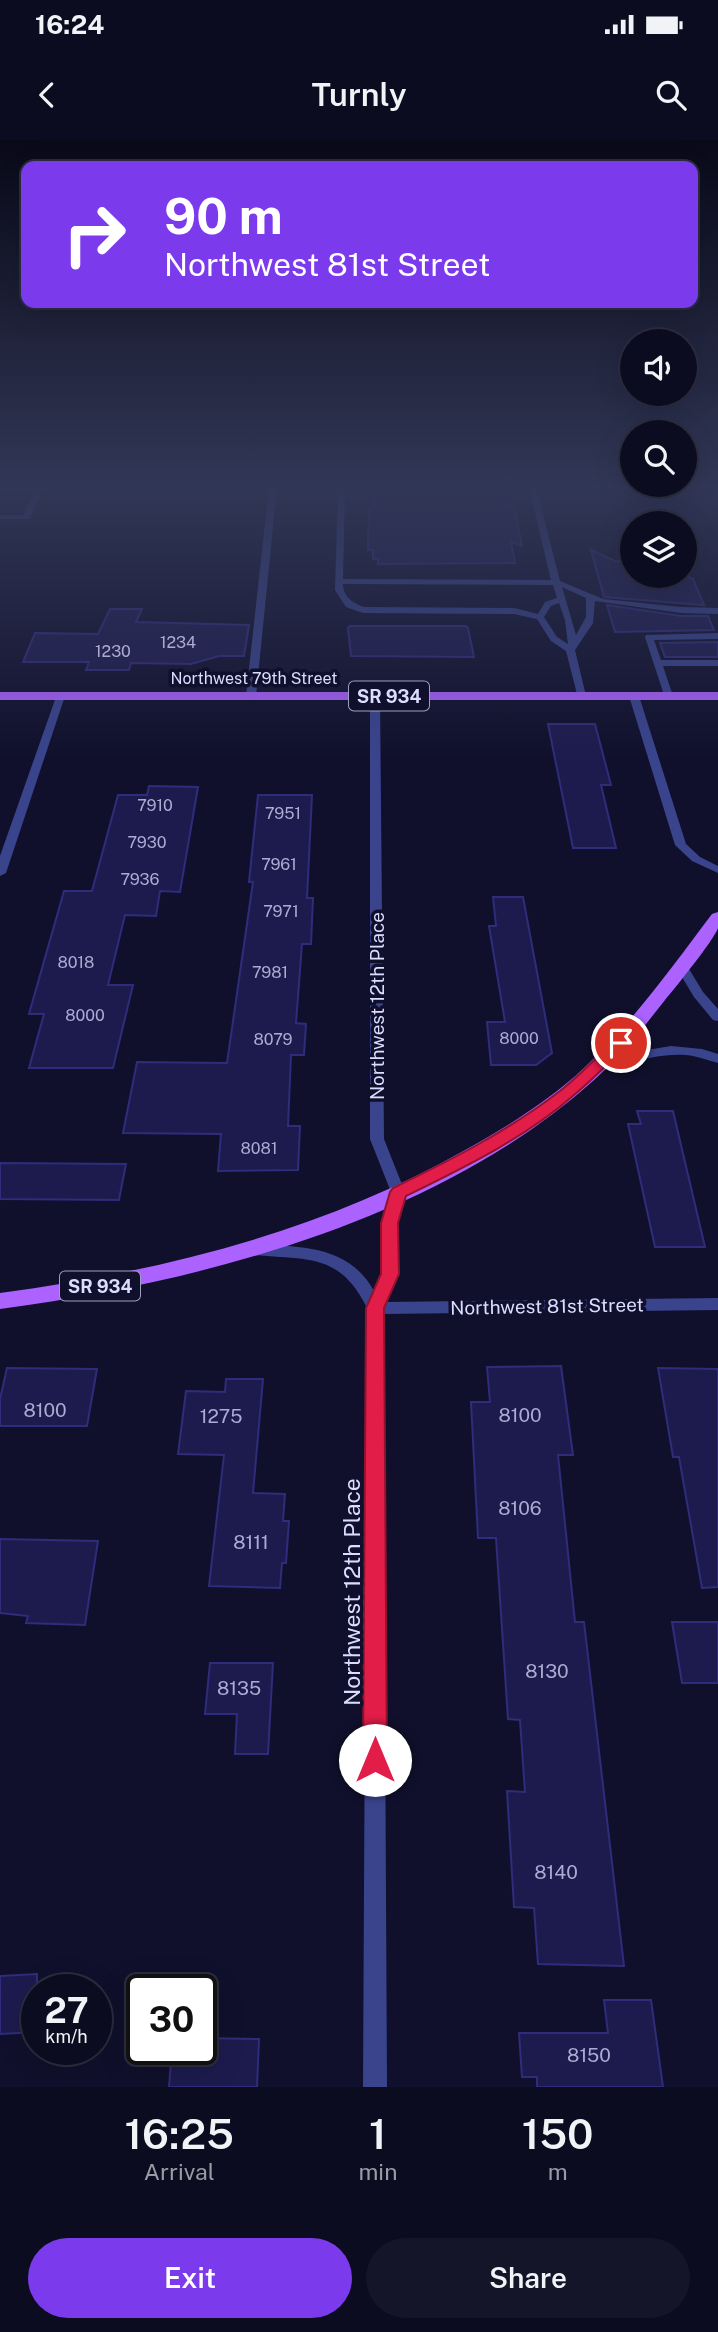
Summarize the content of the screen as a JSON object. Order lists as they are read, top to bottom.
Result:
{
  "streets": {
    "main road": ["Northwest 79th Street", "SR 934"],
    "street": ["Northwest 12th Place", "Northwest 81st Street"]
  },
  "crossings": [
    ["Northwest 79th Street", "Northwest 12th Place"],
    ["SR 934", "Northwest 12th Place"],
    ["Northwest 12th Place", "Northwest 81st Street"]
  ],
  "house_numbers": [
    "1234",
    "1230",
    "7910",
    "7951",
    "7930",
    "7961",
    "7936",
    "7971",
    "8018",
    "7981",
    "8000",
    "8000",
    "8079",
    "8081",
    "8100",
    "8100",
    "1275",
    "8106",
    "8111",
    "8130",
    "8135",
    "8140",
    "8150"
  ],
  "page": {
    "status": "16:24",
    "header": "Turnly",
    "turn": ["90 m", "Northwest 81st Street"],
    "speed": "27 km/h",
    "limit": "30",
    "eta": [
      "16:25",
      "Arrival",
      "1",
      "min",
      "150",
      "m"
    ],
    "buttons": ["Exit", "Share"]
  }
}
